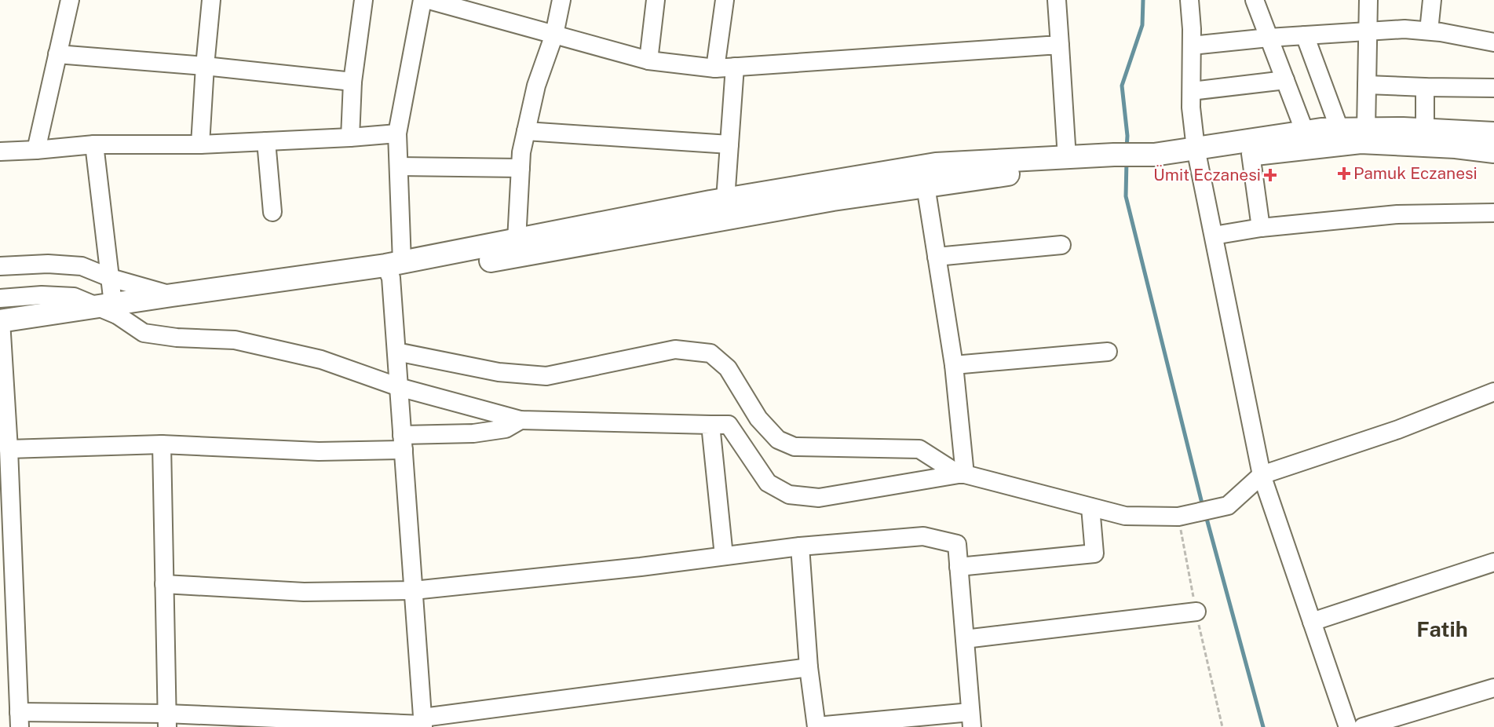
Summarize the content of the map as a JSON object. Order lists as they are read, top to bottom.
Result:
{
  "districts": ["Fatih"],
  "places": {
    "health": ["Pamuk Eczanesi", "Ümit Eczanesi"]
  }
}
